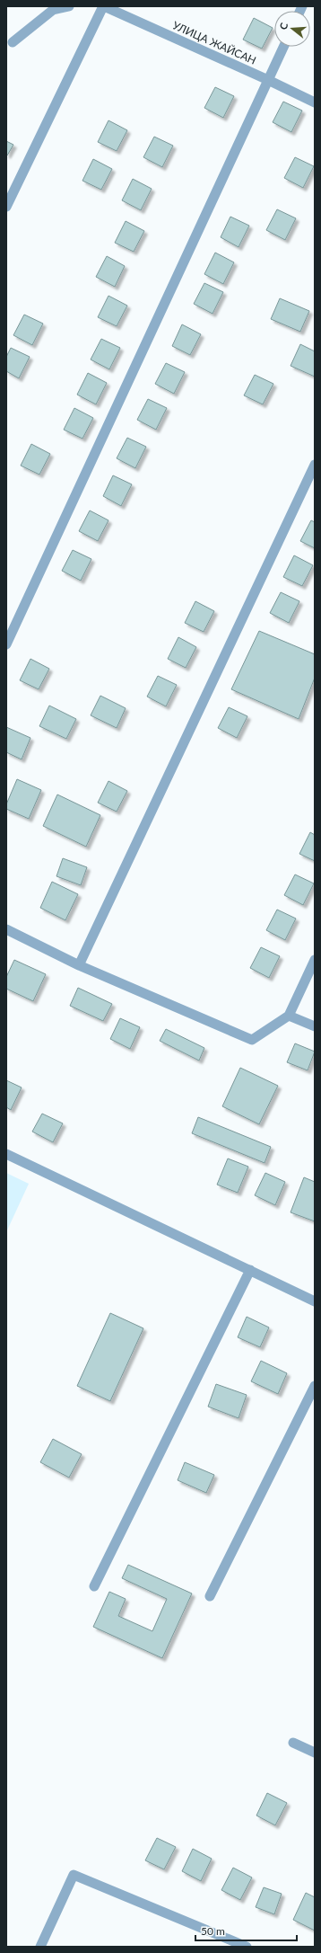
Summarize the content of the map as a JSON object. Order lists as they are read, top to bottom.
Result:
{
  "streets": {
    "street": ["УЛИЦА ЖАЙСАН"]
  },
  "scale_bar": "50 m",
  "north": "left"
}
